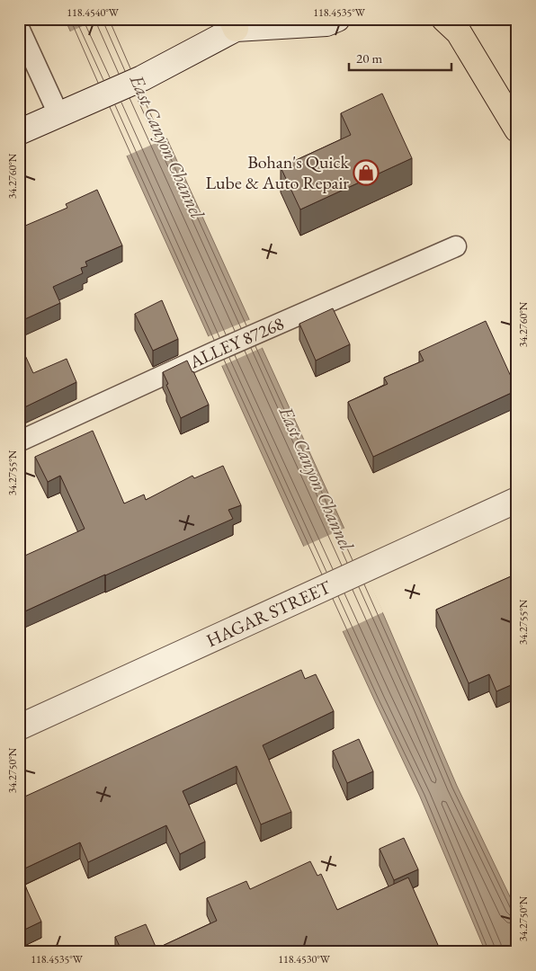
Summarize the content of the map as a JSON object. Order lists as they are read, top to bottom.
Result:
{
  "streets": {
    "street": ["HAGAR STREET"],
    "lane": ["ALLEY 87268"]
  },
  "water": ["East Canyon Channel"],
  "places": {
    "shop": ["Bohan's Quick Lube & Auto Repair"]
  },
  "scale_bar": "20 m",
  "coordinates": [
    "118.4540°W",
    "118.4535°W",
    "34.2760°N",
    "34.2755°N",
    "34.2750°N",
    "118.4530°W"
  ]
}
